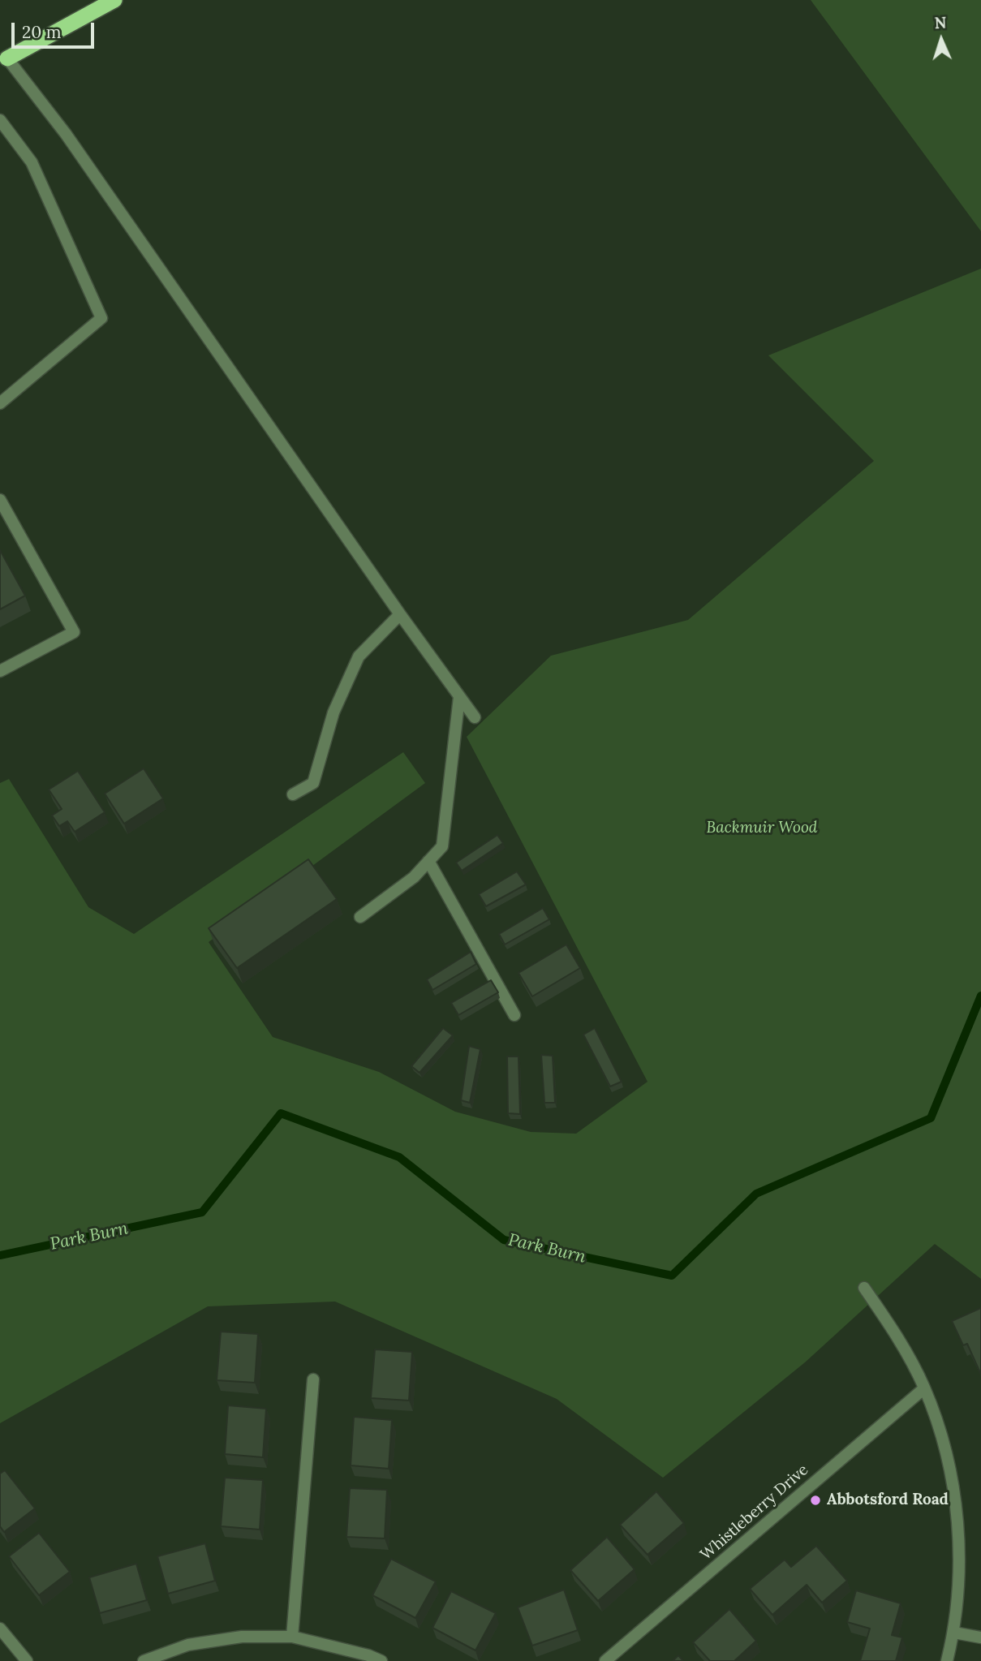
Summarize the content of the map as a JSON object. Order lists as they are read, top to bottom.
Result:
{
  "streets": {
    "street": ["Whistleberry Drive"]
  },
  "water": ["Park Burn"],
  "parks": ["Backmuir Wood"],
  "places": ["Abbotsford Road"],
  "scale_bar": "20 m",
  "north": "top"
}
